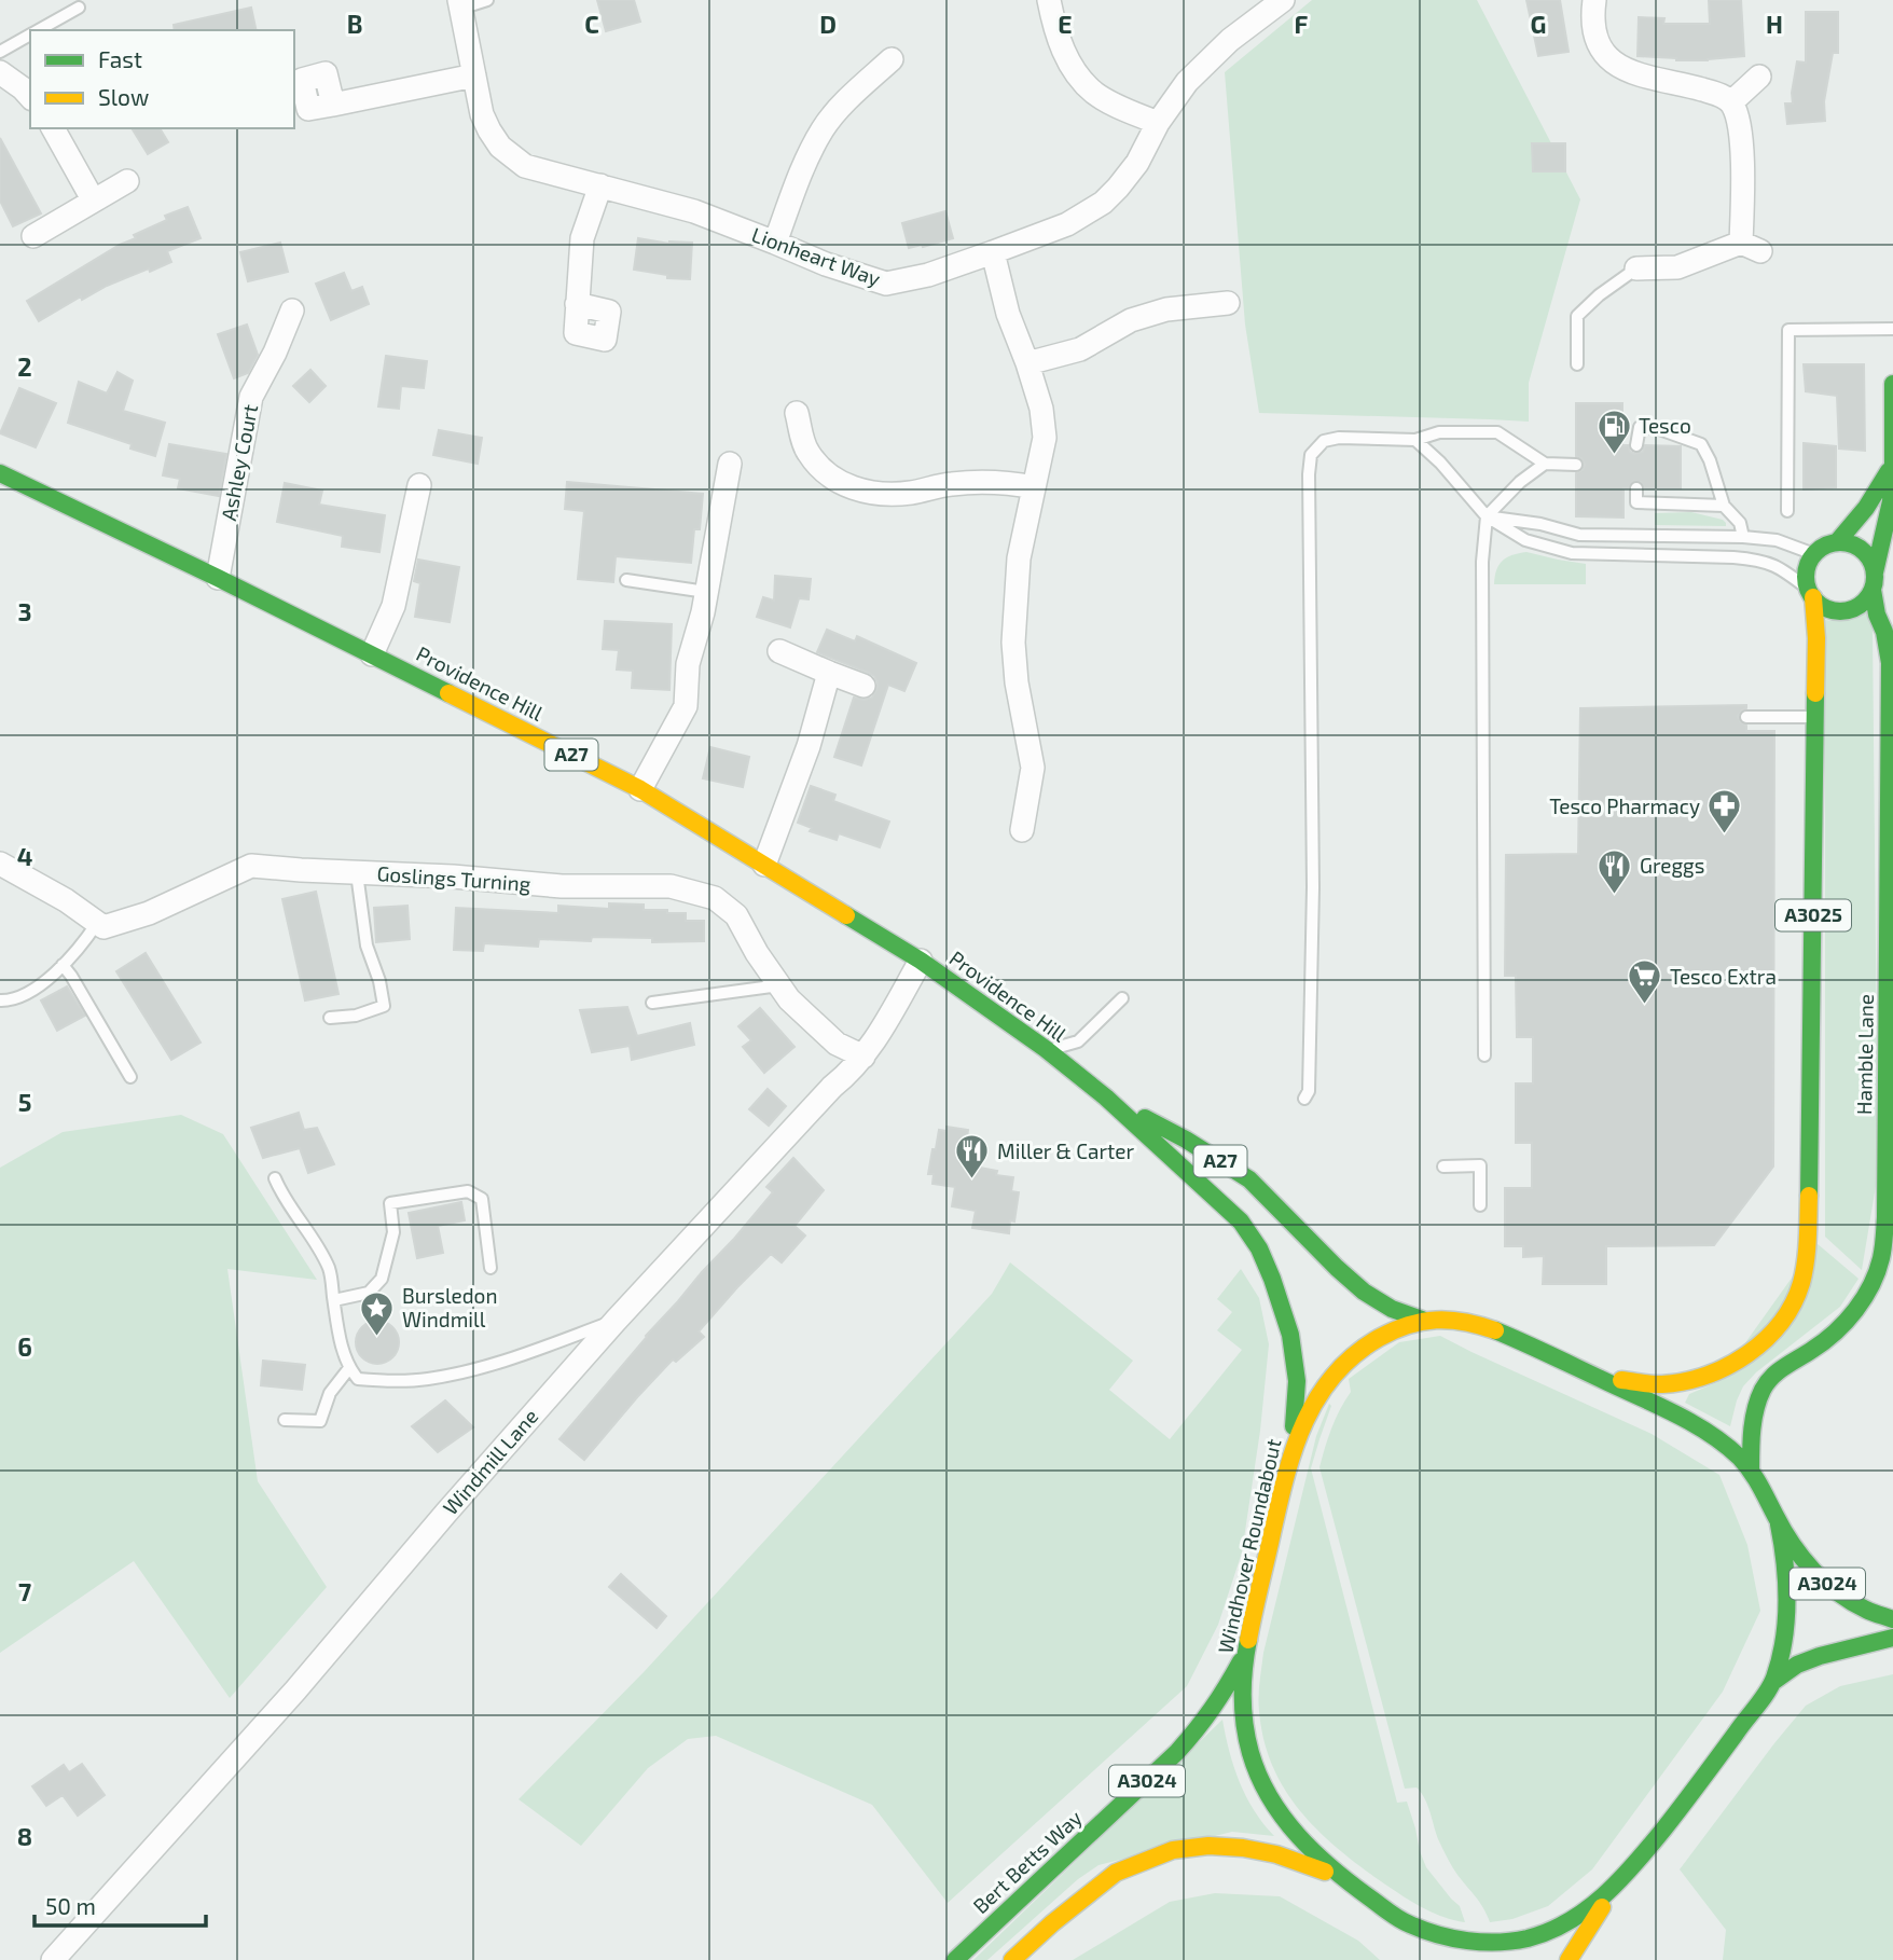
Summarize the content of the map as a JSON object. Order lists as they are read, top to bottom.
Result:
{
  "streets": {
    "main road": [
      "Providence Hill",
      "A27",
      "A3025",
      "Hamble Lane",
      "Windhover Roundabout",
      "A3024",
      "Bert Betts Way"
    ],
    "street": [
      "Lionheart Way",
      "Ashley Court",
      "Goslings Turning",
      "Windmill Lane"
    ]
  },
  "crossings": [
    ["Ashley Court", "Providence Hill"],
    ["Providence Hill", "Windmill Lane"],
    ["Providence Hill", "Windhover Roundabout"],
    ["Goslings Turning", "Windmill Lane"],
    ["A3025", "Hamble Lane"],
    ["A3025", "Windhover Roundabout"],
    ["Hamble Lane", "Windhover Roundabout"],
    ["Windhover Roundabout", "A3024"],
    ["Windhover Roundabout", "Bert Betts Way"]
  ],
  "places": {
    "fuel station": ["Tesco"],
    "pharmacy": ["Tesco Pharmacy"],
    "restaurant": ["Greggs", "Miller & Carter"],
    "supermarket": ["Tesco Extra"],
    "place": ["Bursledon Windmill"]
  },
  "legend": ["Fast", "Slow"],
  "scale_bar": "50 m",
  "grid": {
    "columns": [
      "B",
      "C",
      "D",
      "E",
      "F",
      "G",
      "H"
    ],
    "rows": [
      "2",
      "3",
      "4",
      "5",
      "6",
      "7",
      "8"
    ]
  }
}
